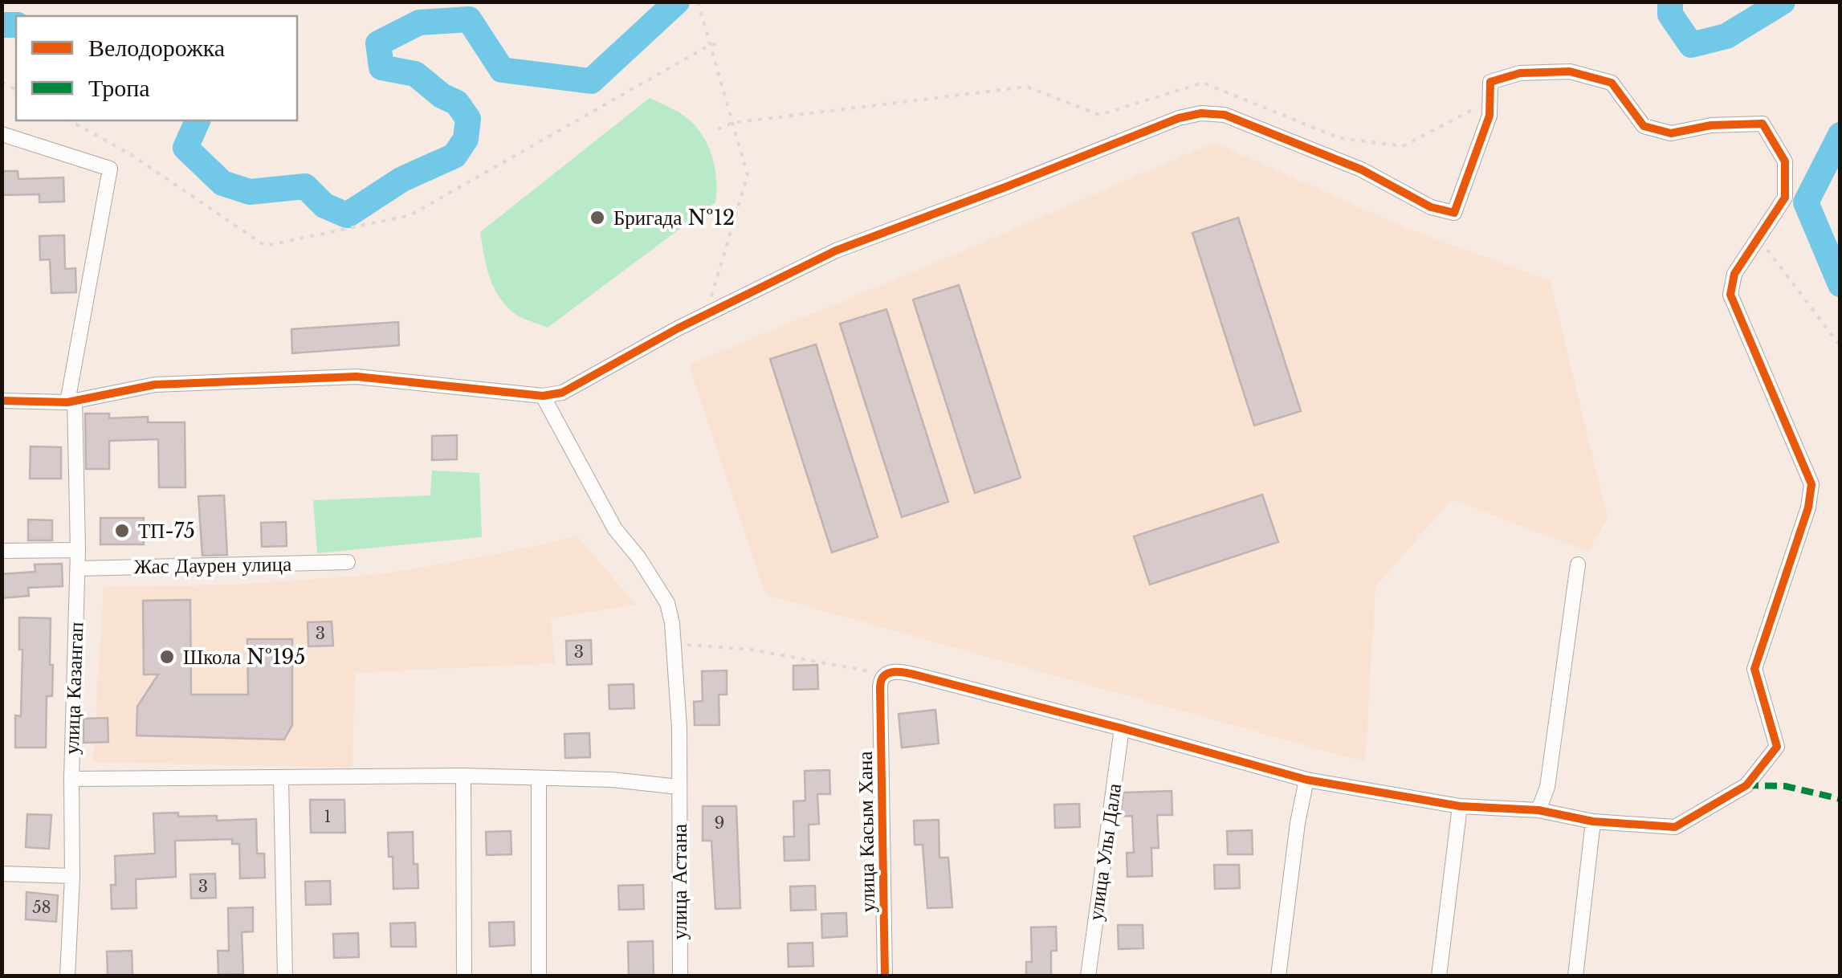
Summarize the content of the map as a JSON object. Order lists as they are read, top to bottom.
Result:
{
  "streets": {
    "street": [
      "Жас Даурен улица",
      "улица Казангап",
      "улица Касым Хана",
      "улица Улы Дала",
      "улица Астана"
    ]
  },
  "crossings": [
    ["Жас Даурен улица", "улица Казангап"]
  ],
  "places": ["Бригада №12", "ТП-75", "Школа №195"],
  "house_numbers": [
    "3",
    "3",
    "1",
    "9",
    "3",
    "58"
  ],
  "legend": ["Велодорожка", "Тропа"]
}
